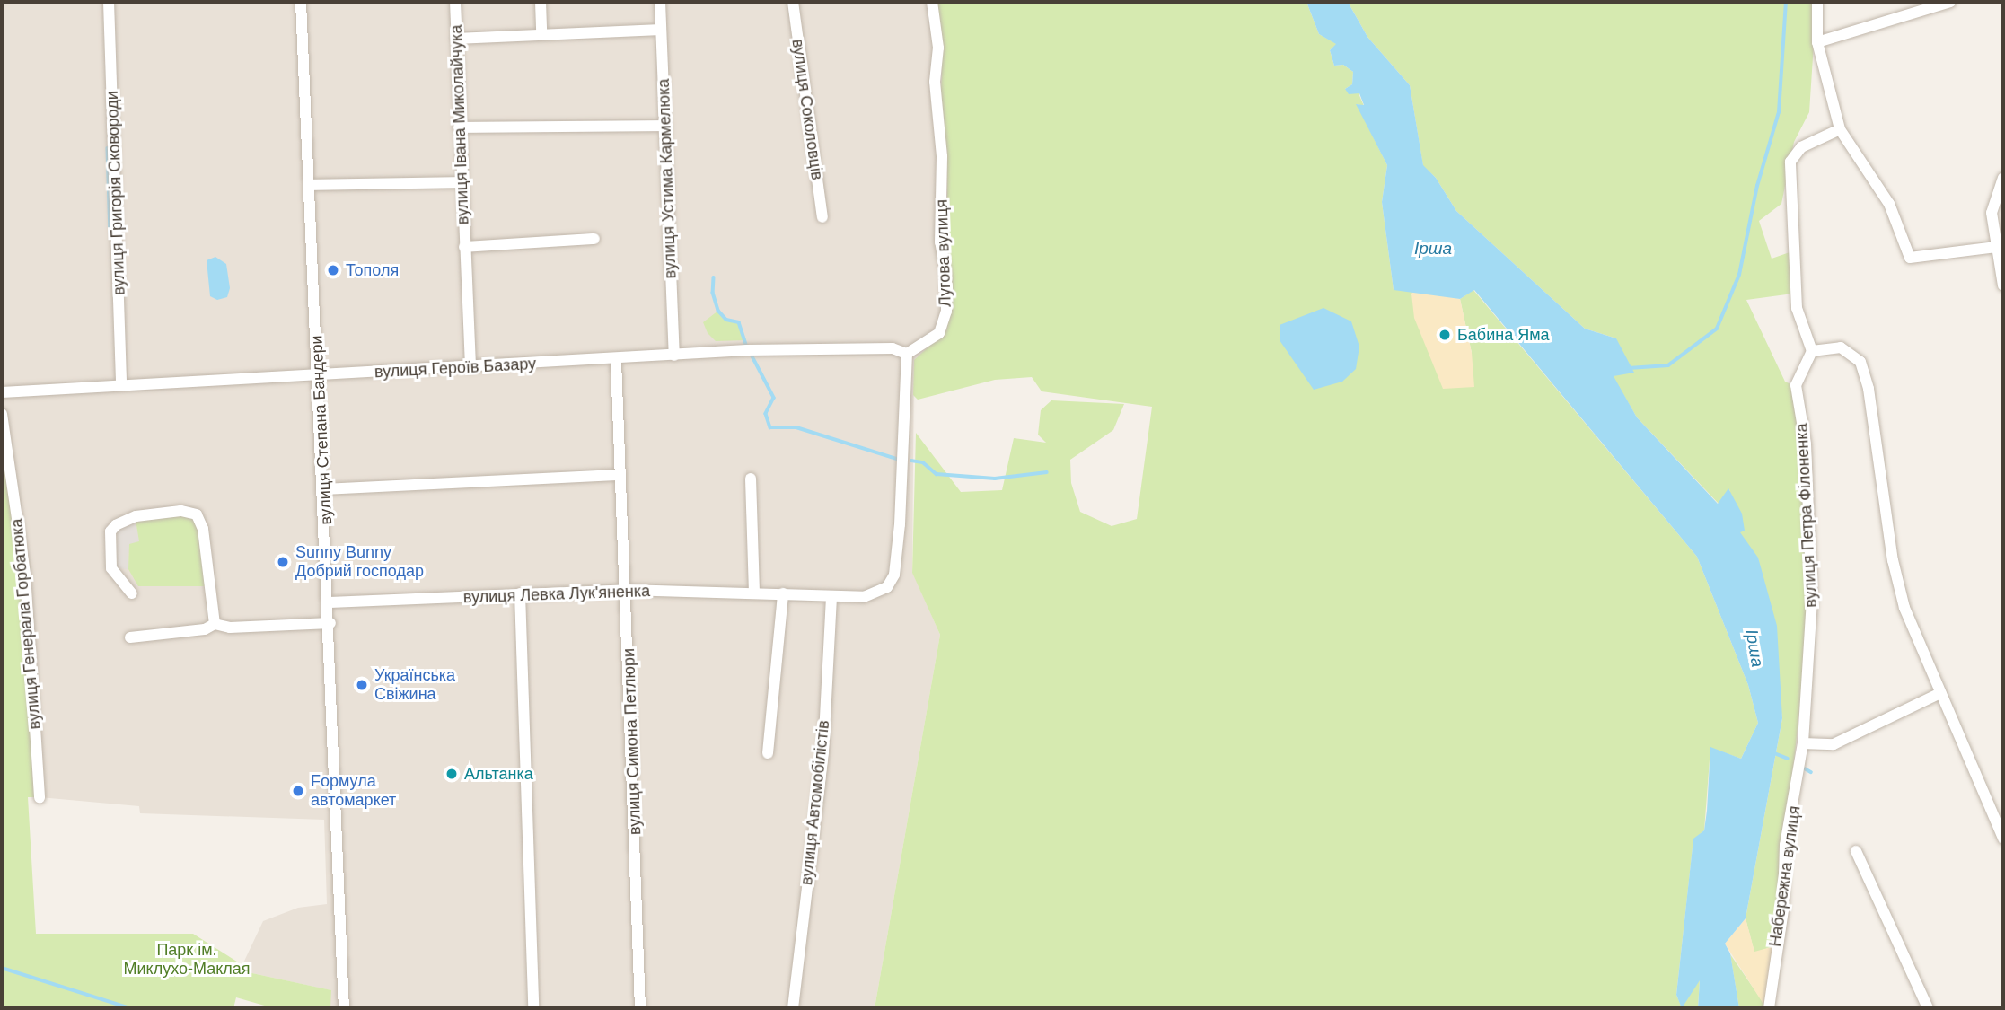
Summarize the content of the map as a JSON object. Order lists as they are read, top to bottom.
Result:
{
  "streets": {
    "street": [
      "вулиця Соколовців",
      "вулиця Івана Миколайчука",
      "вулиця Устима Кармелюка",
      "вулиця Григорія Сковороди",
      "Лугова вулиця",
      "вулиця Героїв Базару",
      "вулиця Степана Бандери",
      "вулиця Петра Філоненка",
      "вулиця Левка Лук'яненка",
      "вулиця Генерала Горбатюка",
      "вулиця Симона Петлюри",
      "вулиця Автомобілістів",
      "Набережна вулиця"
    ]
  },
  "crossings": [
    ["вулиця Івана Миколайчука", "вулиця Героїв Базару"],
    ["вулиця Устима Кармелюка", "вулиця Героїв Базару"],
    ["вулиця Григорія Сковороди", "вулиця Героїв Базару"],
    ["Лугова вулиця", "вулиця Героїв Базару"],
    ["Лугова вулиця", "вулиця Левка Лук'яненка"],
    ["вулиця Героїв Базару", "вулиця Степана Бандери"],
    ["вулиця Героїв Базару", "вулиця Левка Лук'яненка"],
    ["вулиця Героїв Базару", "вулиця Симона Петлюри"],
    ["вулиця Степана Бандери", "вулиця Левка Лук'яненка"],
    ["вулиця Петра Філоненка", "Набережна вулиця"],
    ["вулиця Левка Лук'яненка", "вулиця Симона Петлюри"],
    ["вулиця Левка Лук'яненка", "вулиця Автомобілістів"]
  ],
  "water": ["Ірша"],
  "parks": ["Парк ім. Миклухо-Маклая"],
  "places": [
    "Тополя",
    "Бабина Яма",
    "Sunny Bunny Добрий господар",
    "Українська Свіжина",
    "Альтанка",
    "Fормула автомаркет"
  ]
}
